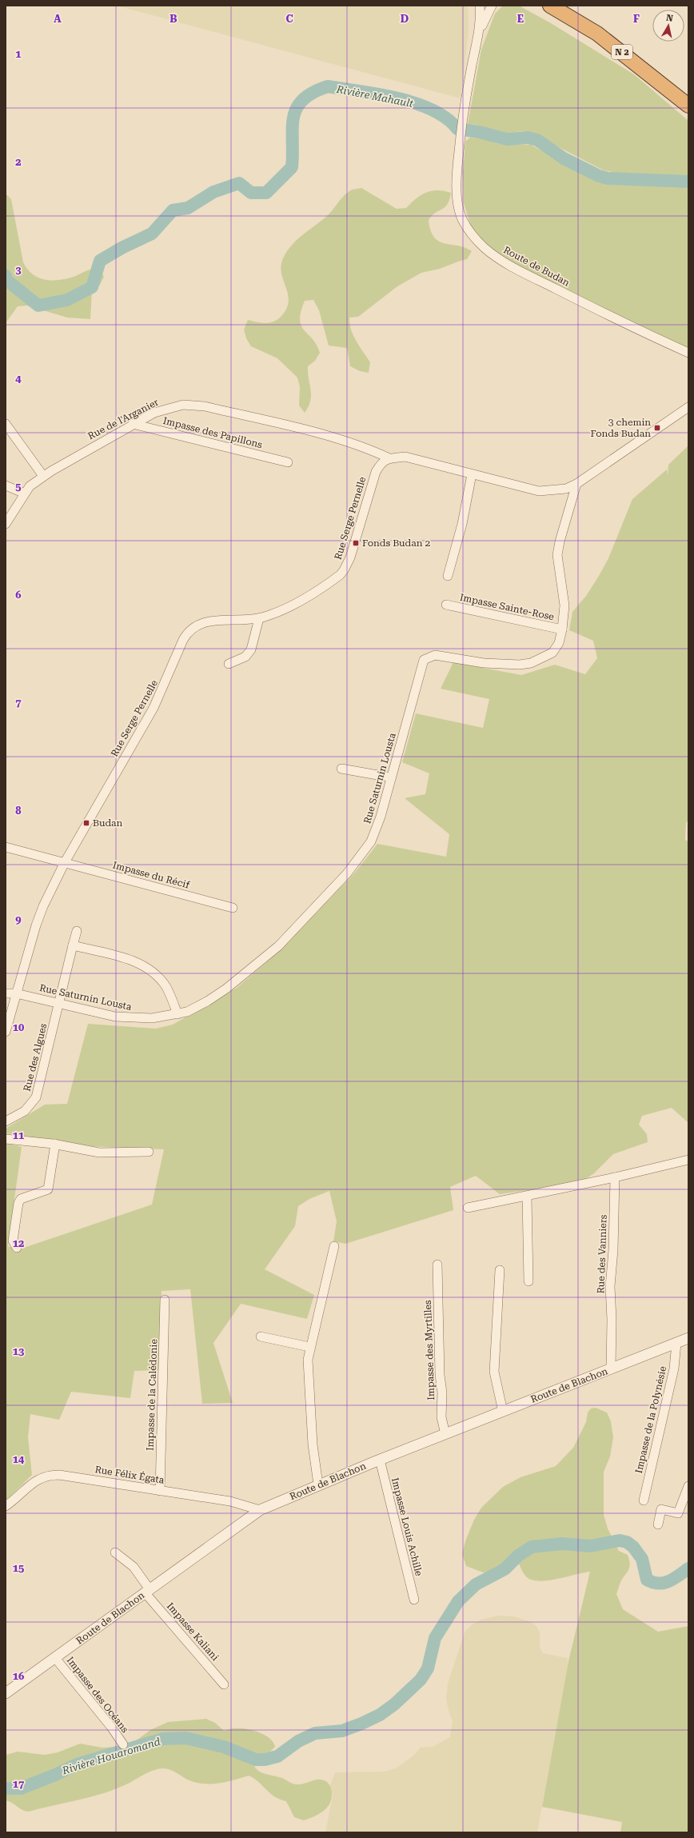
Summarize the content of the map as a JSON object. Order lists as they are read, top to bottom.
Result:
{
  "streets": {
    "highway": ["N 2"],
    "street": [
      "Route de Budan",
      "Rue de l'Arganier",
      "Impasse des Papillons",
      "Rue Serge Pernelle",
      "Impasse Sainte-Rose",
      "Rue Saturnin Lousta",
      "Impasse du Récif",
      "Rue des Algues",
      "Rue des Vanniers",
      "Impasse des Myrtilles",
      "Route de Blachon",
      "Impasse de la Calédonie",
      "Impasse de la Polynésie",
      "Rue Félix Égata",
      "Impasse Louis Achille",
      "Impasse Kaliani",
      "Impasse des Océans"
    ]
  },
  "crossings": [
    ["Rue de l'Arganier", "Impasse des Papillons"],
    ["Rue de l'Arganier", "Rue Serge Pernelle"],
    ["Rue Serge Pernelle", "Rue Saturnin Lousta"],
    ["Rue Serge Pernelle", "Impasse du Récif"],
    ["Impasse Sainte-Rose", "Rue Saturnin Lousta"],
    ["Rue Saturnin Lousta", "Rue des Algues"],
    ["Rue des Vanniers", "Route de Blachon"],
    ["Impasse des Myrtilles", "Route de Blachon"],
    ["Route de Blachon", "Impasse de la Polynésie"],
    ["Route de Blachon", "Rue Félix Égata"],
    ["Route de Blachon", "Impasse Louis Achille"],
    ["Route de Blachon", "Impasse Kaliani"],
    ["Route de Blachon", "Impasse des Océans"],
    ["Impasse de la Calédonie", "Rue Félix Égata"]
  ],
  "water": ["Rivière Mahault", "Rivière Houaromand"],
  "places": {
    "transit": ["3 chemin Fonds Budan", "Fonds Budan 2", "Budan"]
  },
  "north": "top",
  "grid": {
    "columns": [
      "A",
      "B",
      "C",
      "D",
      "E",
      "F"
    ],
    "rows": [
      "1",
      "2",
      "3",
      "4",
      "5",
      "6",
      "7",
      "8",
      "9",
      "10",
      "11",
      "12",
      "13",
      "14",
      "15",
      "16",
      "17"
    ]
  }
}
